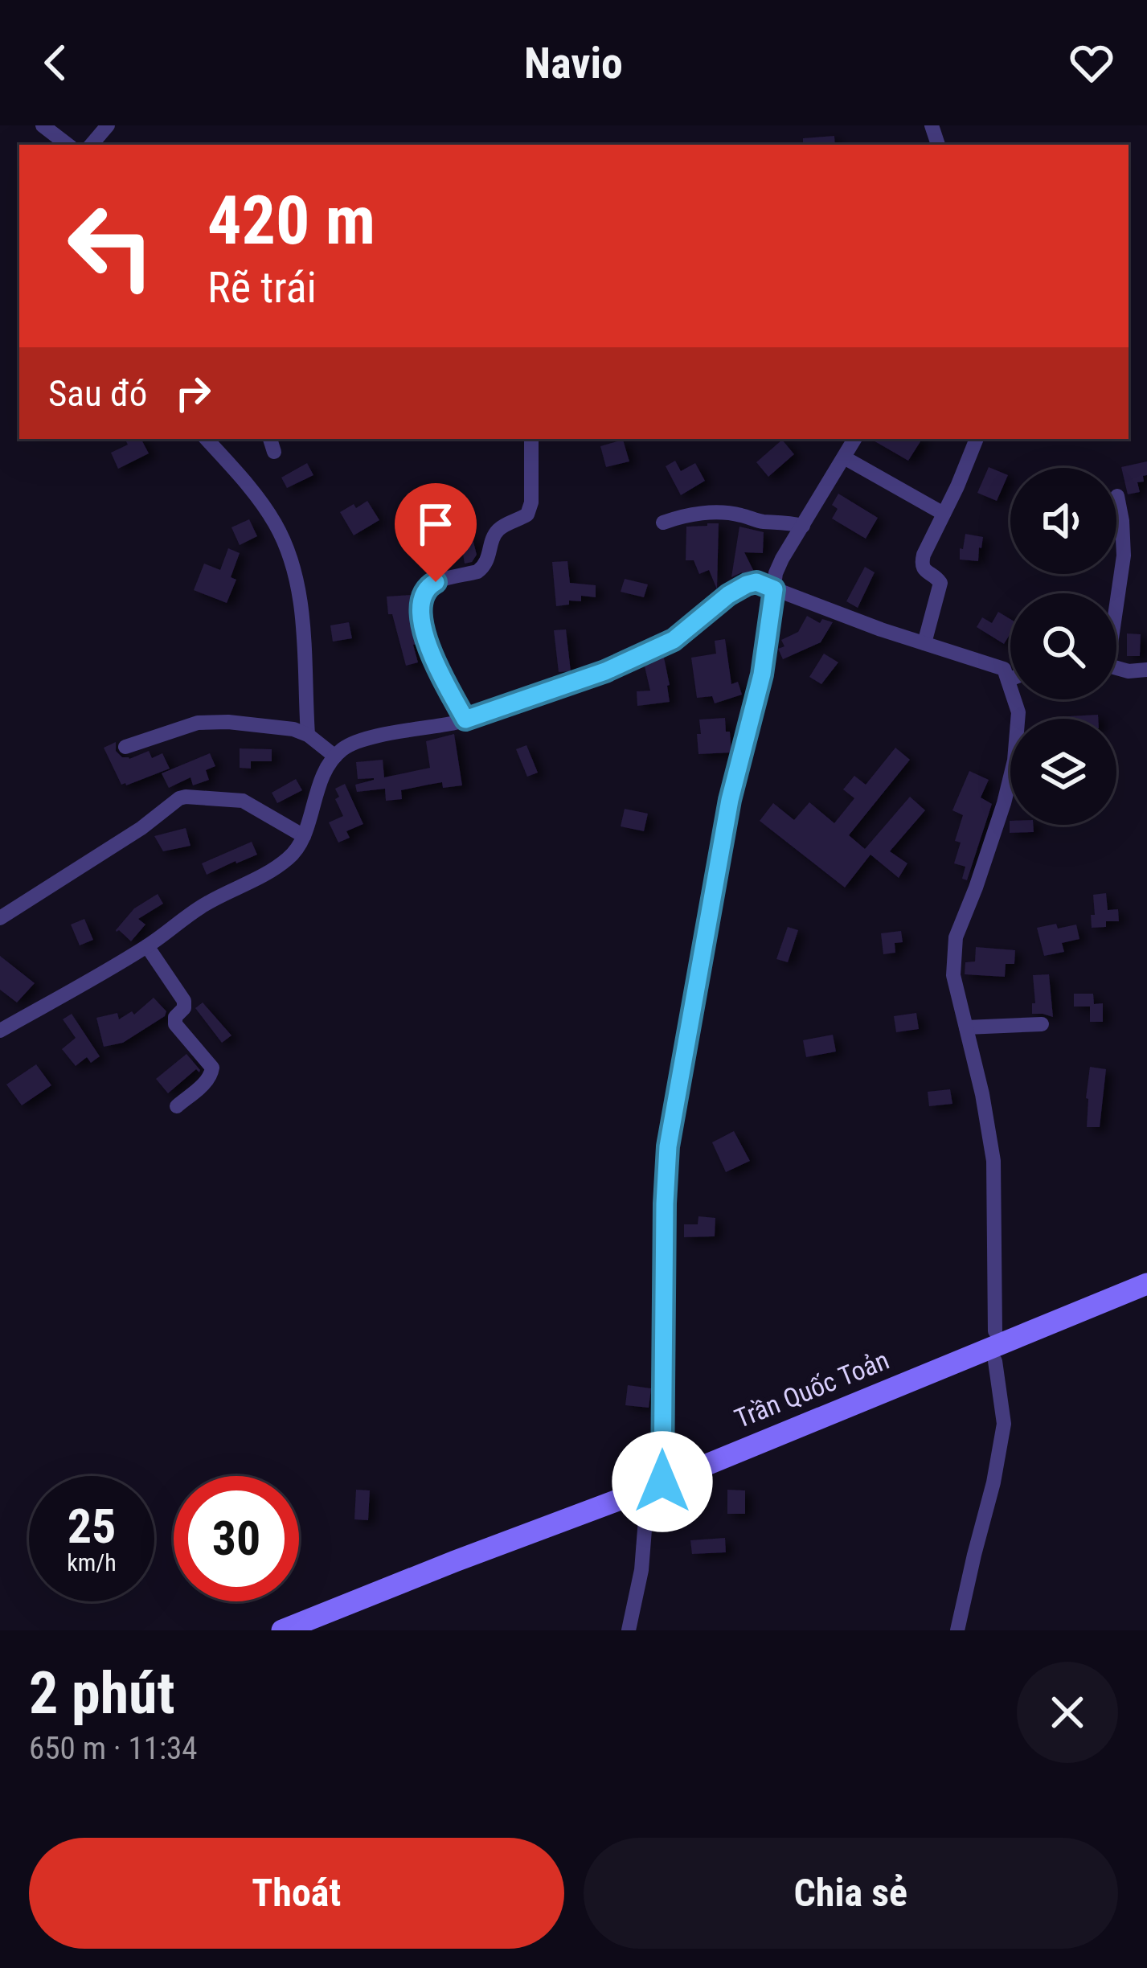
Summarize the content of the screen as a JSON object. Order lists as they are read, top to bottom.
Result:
{
  "streets": {
    "main road": ["Trần Quốc Toản"]
  },
  "page": {
    "header": "Navio",
    "turn": ["420 m", "Rẽ trái"],
    "then": "Sau đó",
    "speed": "25 km/h",
    "limit": "30",
    "heading": ["2 phút", "650 m · 11:34"],
    "buttons": ["Thoát", "Chia sẻ"]
  }
}
